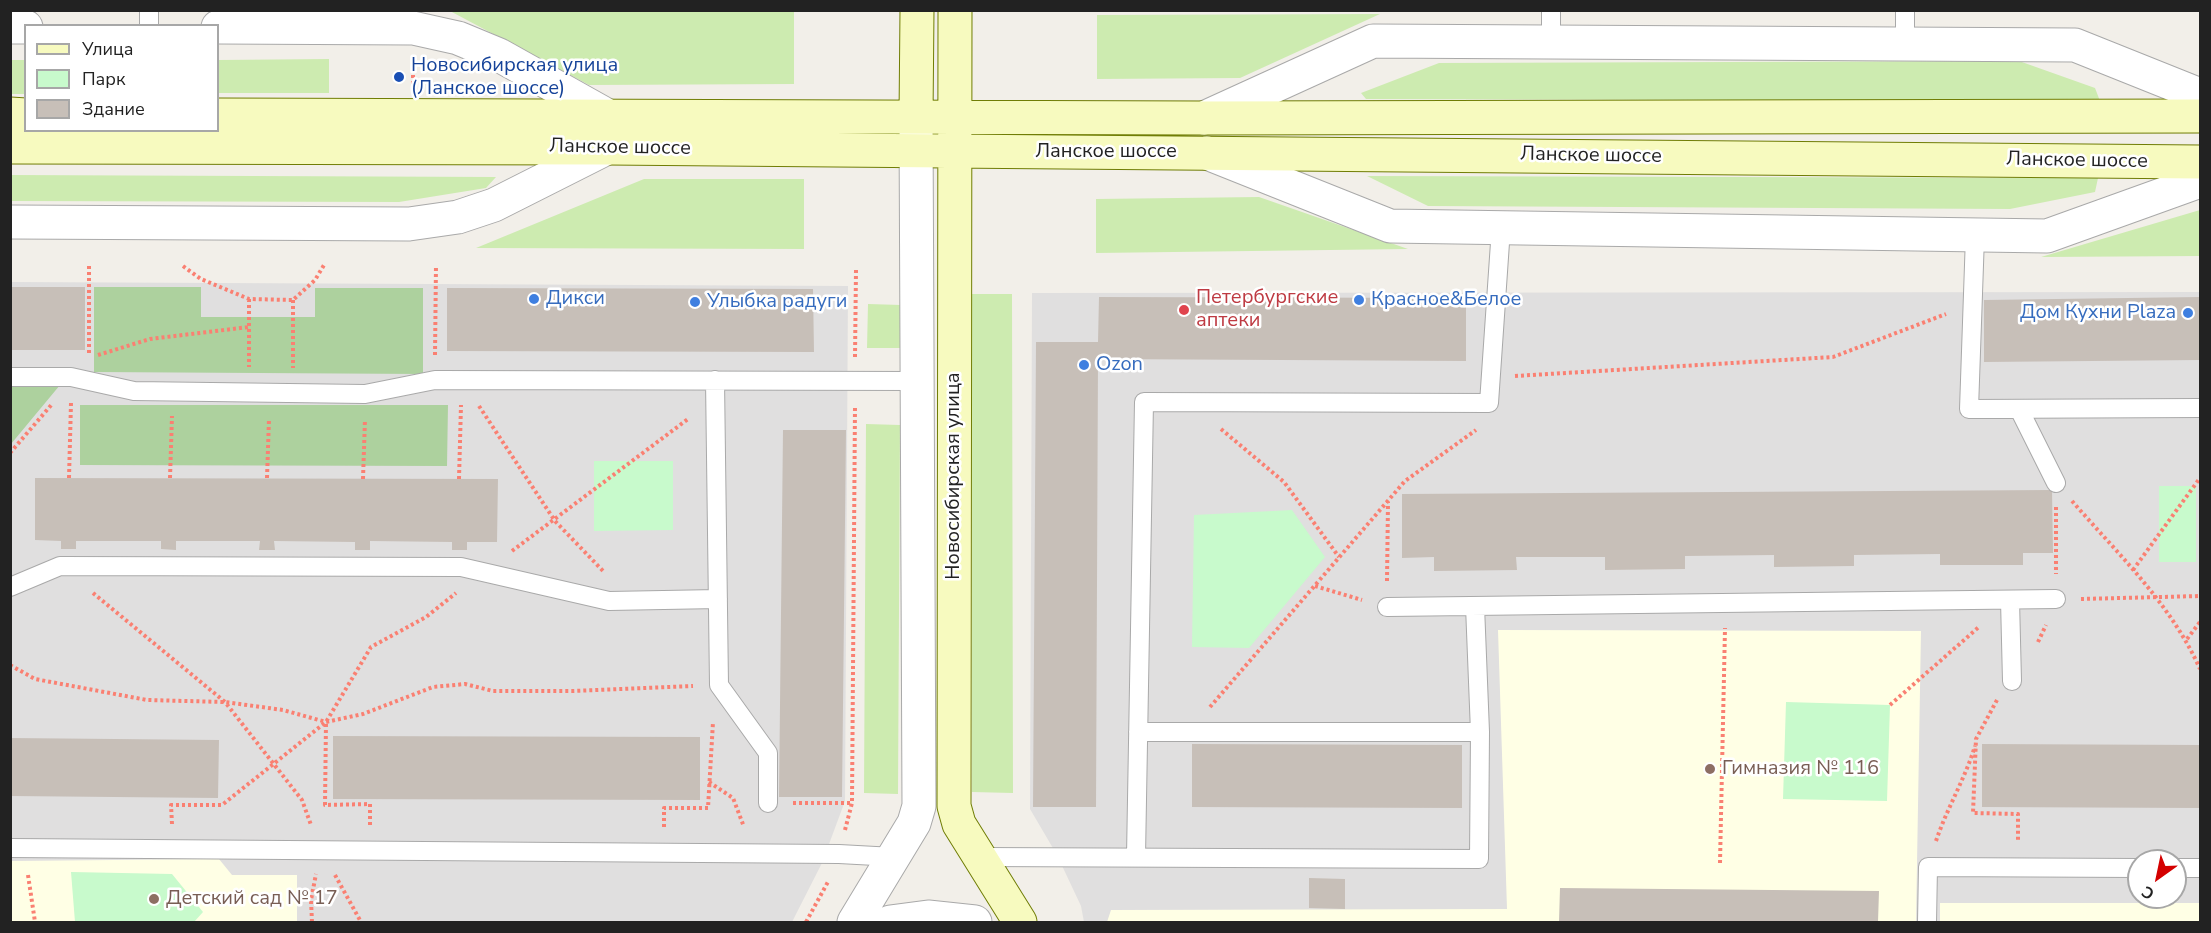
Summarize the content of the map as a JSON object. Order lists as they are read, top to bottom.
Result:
{
  "streets": {
    "main road": ["Ланское шоссе", "Новосибирская улица"]
  },
  "crossings": [
    ["Ланское шоссе", "Новосибирская улица"]
  ],
  "places": [
    "Новосибирская улица (Ланское шоссе)",
    "Дикси",
    "Красное&Белое",
    "Улыбка радуги",
    "Петербургские аптеки",
    "Дом Кухни Plaza",
    "Ozon",
    "Гимназия № 116",
    "Детский сад № 17"
  ],
  "legend": ["Улица", "Парк", "Здание"],
  "north": "bottom left"
}
